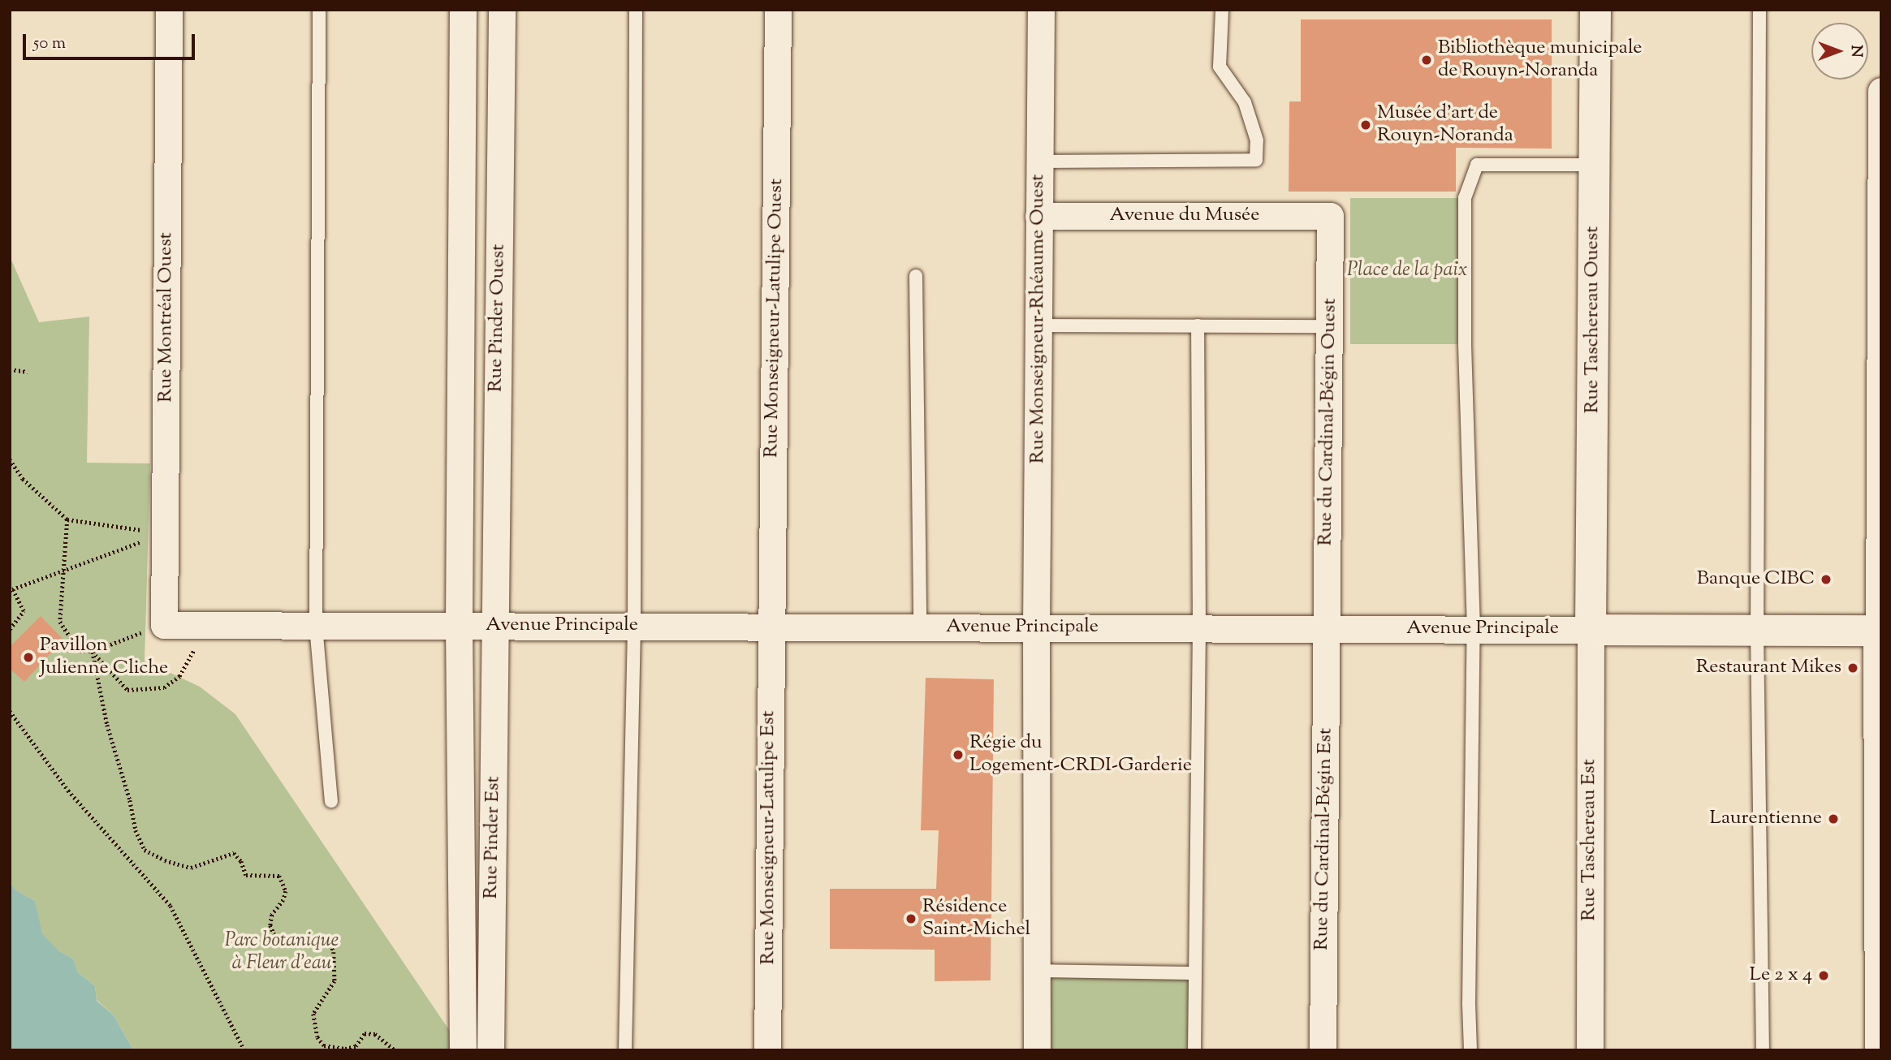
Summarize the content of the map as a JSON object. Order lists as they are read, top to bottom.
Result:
{
  "streets": {
    "street": [
      "Avenue du Musée",
      "Rue Montréal Ouest",
      "Rue Pinder Ouest",
      "Rue Monseigneur-Latulipe Ouest",
      "Rue Monseigneur-Rhéaume Ouest",
      "Rue Taschereau Ouest",
      "Rue du Cardinal-Bégin Ouest",
      "Avenue Principale",
      "Rue Pinder Est",
      "Rue Monseigneur-Latulipe Est",
      "Rue du Cardinal-Bégin Est",
      "Rue Taschereau Est"
    ]
  },
  "crossings": [
    ["Avenue du Musée", "Rue Monseigneur-Rhéaume Ouest"],
    ["Avenue du Musée", "Rue du Cardinal-Bégin Ouest"],
    ["Rue Montréal Ouest", "Avenue Principale"],
    ["Rue Pinder Ouest", "Avenue Principale"],
    ["Rue Pinder Ouest", "Rue Pinder Est"],
    ["Rue Monseigneur-Latulipe Ouest", "Avenue Principale"],
    ["Rue Monseigneur-Latulipe Ouest", "Rue Monseigneur-Latulipe Est"],
    ["Rue Monseigneur-Rhéaume Ouest", "Avenue Principale"],
    ["Rue Taschereau Ouest", "Avenue Principale"],
    ["Rue Taschereau Ouest", "Rue Taschereau Est"],
    ["Rue du Cardinal-Bégin Ouest", "Avenue Principale"],
    ["Rue du Cardinal-Bégin Ouest", "Rue du Cardinal-Bégin Est"],
    ["Avenue Principale", "Rue Pinder Est"],
    ["Avenue Principale", "Rue Monseigneur-Latulipe Est"],
    ["Avenue Principale", "Rue du Cardinal-Bégin Est"],
    ["Avenue Principale", "Rue Taschereau Est"]
  ],
  "parks": ["Place de la paix", "Parc botanique à Fleur d'eau"],
  "places": [
    "Bibliothèque municipale de Rouyn-Noranda",
    "Musée d'art de Rouyn-Noranda",
    "Banque CIBC",
    "Pavillon Julienne Cliche",
    "Restaurant Mikes",
    "Régie du Logement-CRDI-Garderie",
    "Laurentienne",
    "Résidence Saint-Michel",
    "Le 2 x 4"
  ],
  "scale_bar": "50 m",
  "north": "right"
}
